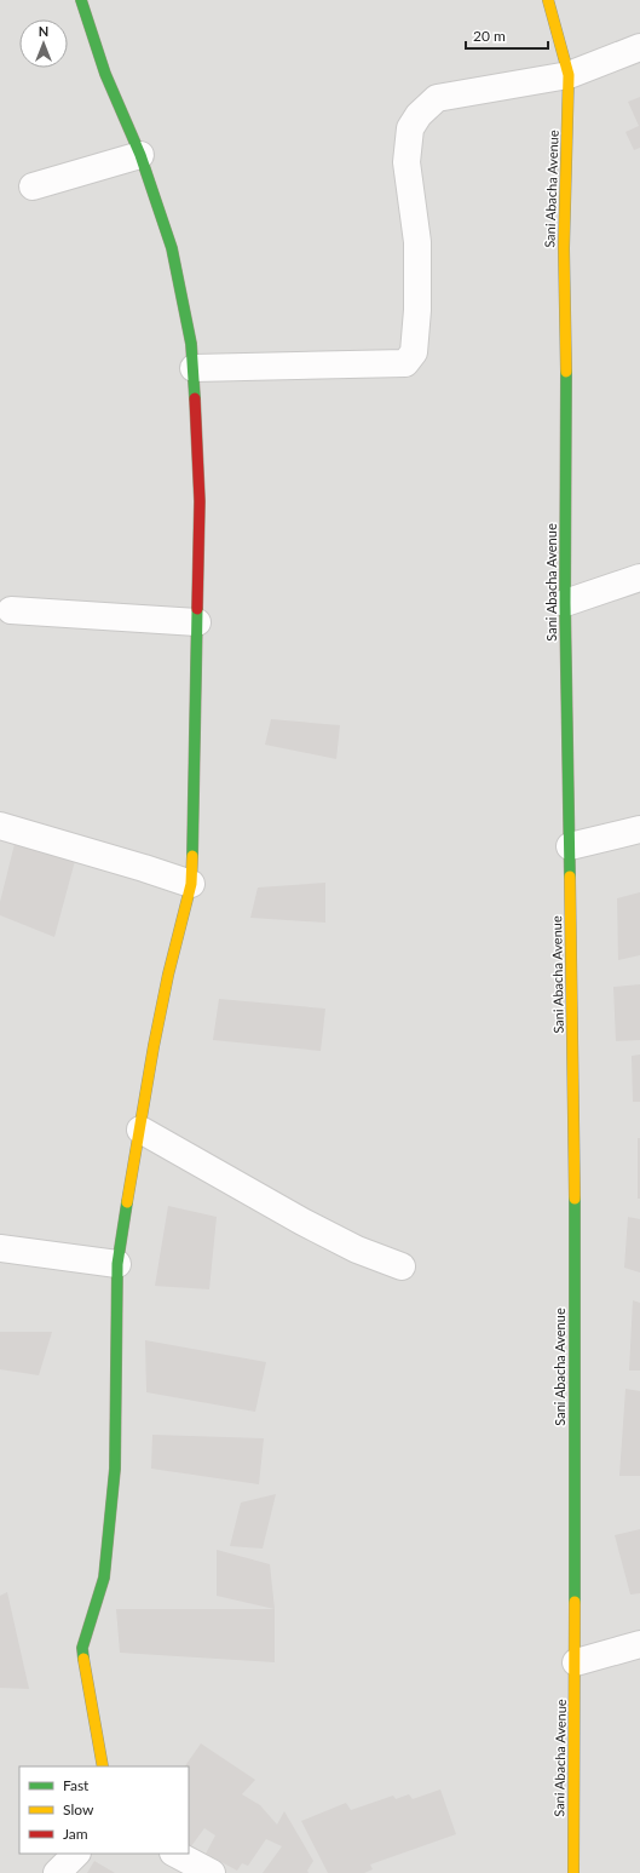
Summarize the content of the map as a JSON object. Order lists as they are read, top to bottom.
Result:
{
  "streets": {
    "street": ["Sani Abacha Avenue"]
  },
  "legend": ["Fast", "Slow", "Jam"],
  "scale_bar": "20 m",
  "north": "top"
}
